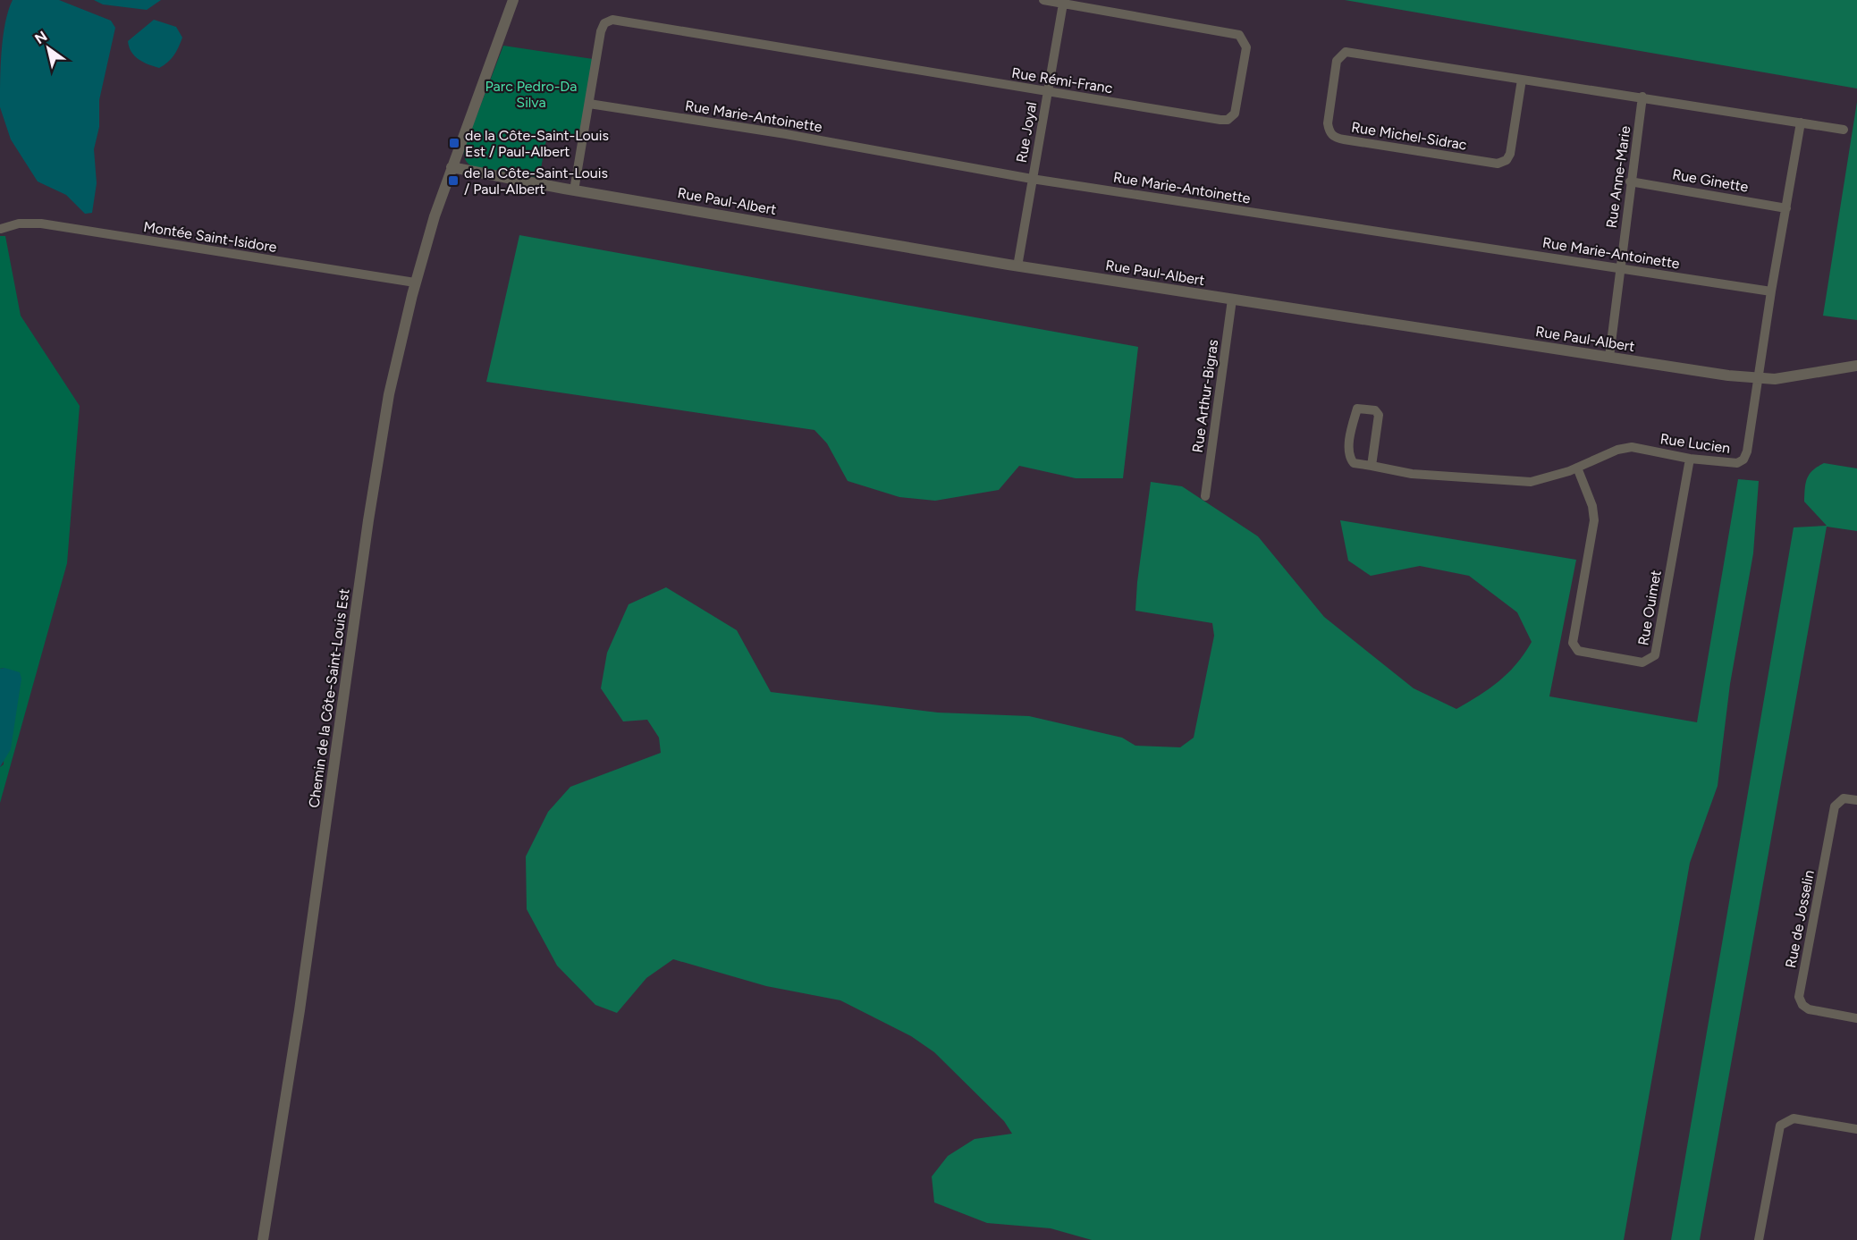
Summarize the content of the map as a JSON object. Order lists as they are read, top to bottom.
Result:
{
  "streets": {
    "street": [
      "Rue Rémi-Franc",
      "Rue Marie-Antoinette",
      "Rue Joyal",
      "Rue Michel-Sidrac",
      "Rue Anne-Marie",
      "Rue Ginette",
      "Rue Paul-Albert",
      "Montée Saint-Isidore",
      "Rue Arthur-Bigras",
      "Rue Lucien",
      "Rue Ouimet",
      "Chemin de la Côte-Saint-Louis Est",
      "Rue de Josselin"
    ]
  },
  "crossings": [
    ["Rue Rémi-Franc", "Rue Marie-Antoinette"],
    ["Rue Rémi-Franc", "Rue Joyal"],
    ["Rue Marie-Antoinette", "Rue Joyal"],
    ["Rue Marie-Antoinette", "Rue Anne-Marie"],
    ["Rue Marie-Antoinette", "Rue Lucien"],
    ["Rue Joyal", "Rue Paul-Albert"],
    ["Rue Michel-Sidrac", "Rue Anne-Marie"],
    ["Rue Michel-Sidrac", "Rue Lucien"],
    ["Rue Anne-Marie", "Rue Ginette"],
    ["Rue Anne-Marie", "Rue Paul-Albert"],
    ["Rue Ginette", "Rue Lucien"],
    ["Rue Paul-Albert", "Rue Arthur-Bigras"],
    ["Rue Paul-Albert", "Rue Lucien"],
    ["Rue Paul-Albert", "Chemin de la Côte-Saint-Louis Est"],
    ["Montée Saint-Isidore", "Chemin de la Côte-Saint-Louis Est"],
    ["Rue Lucien", "Rue Ouimet"]
  ],
  "parks": ["Parc Pedro-Da Silva"],
  "places": {
    "transit": ["de la Côte-Saint-Louis Est / Paul-Albert", "de la Côte-Saint-Louis / Paul-Albert"]
  },
  "north": "top left"
}
